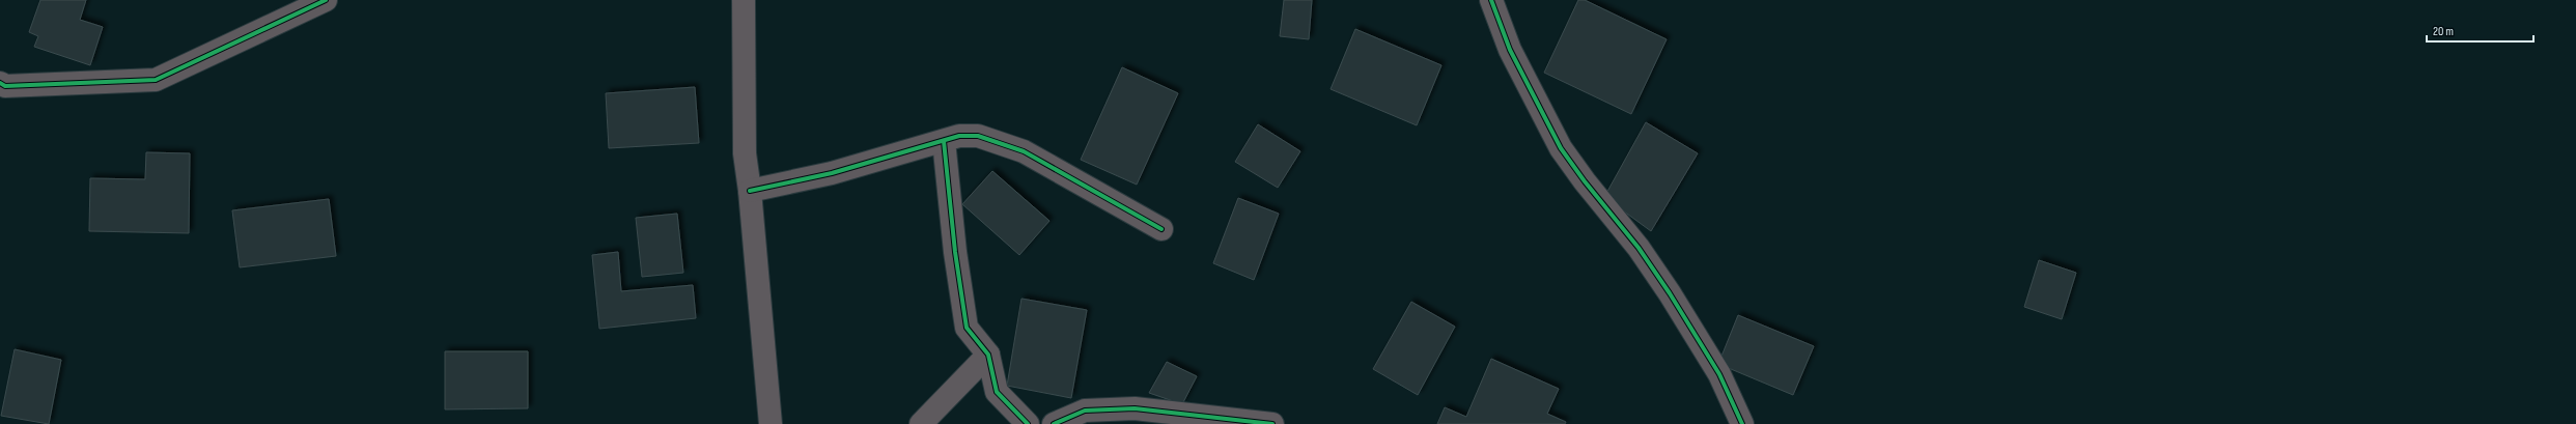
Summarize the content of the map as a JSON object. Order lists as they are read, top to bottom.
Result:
{
  "scale_bar": "20 m"
}
